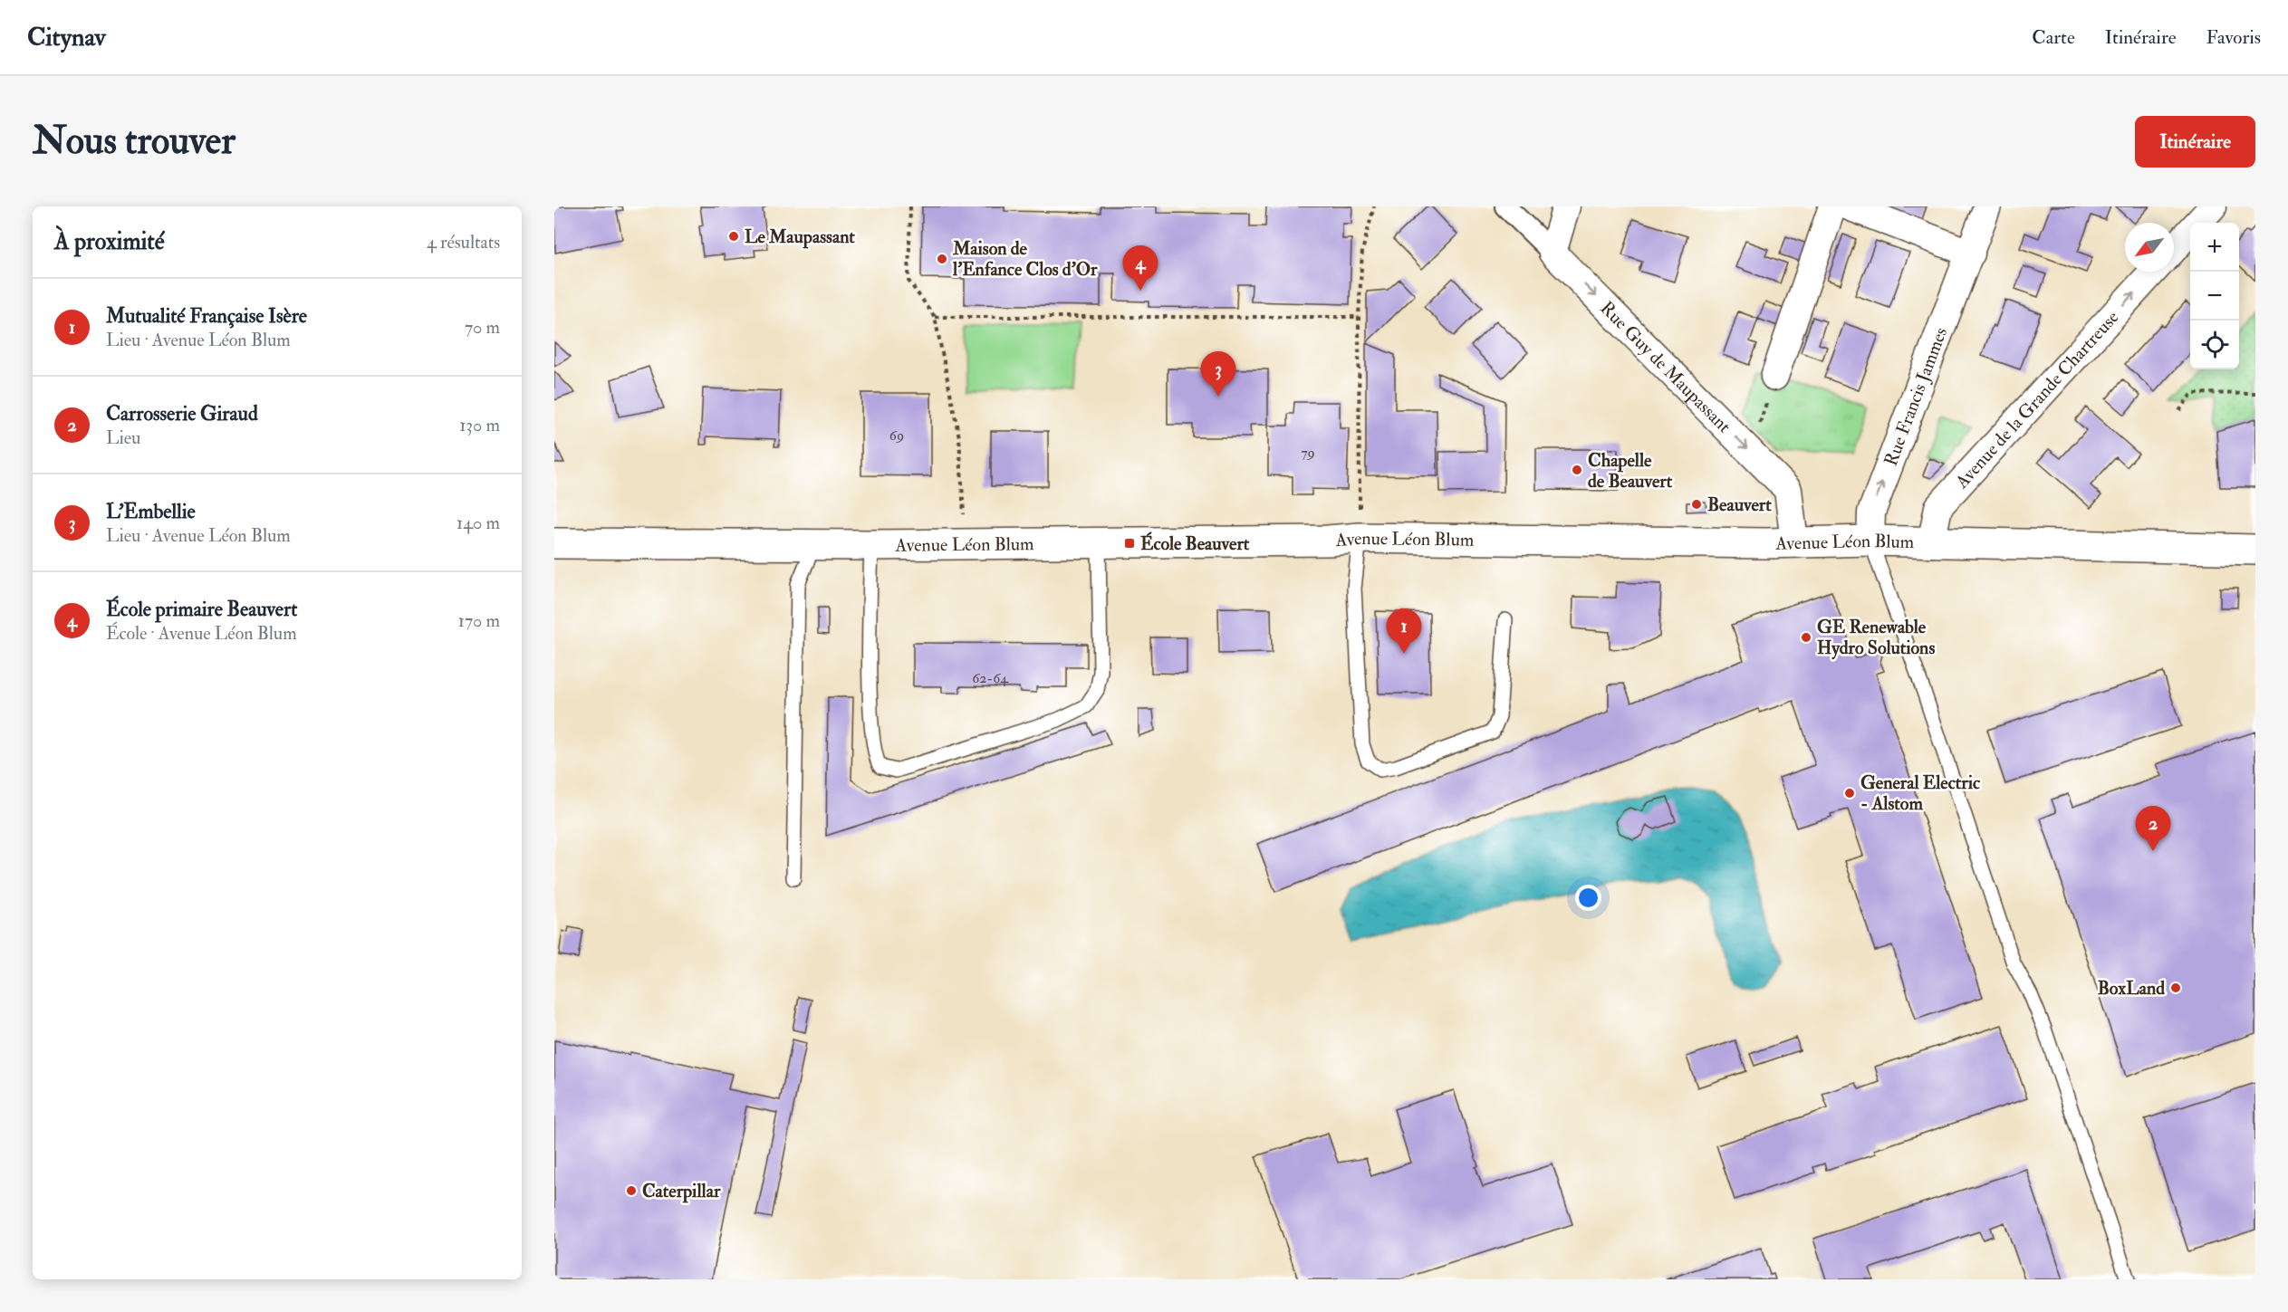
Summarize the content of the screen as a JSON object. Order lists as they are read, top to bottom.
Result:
{
  "streets": {
    "street": [
      "Rue Guy de Maupassant",
      "Rue Francis Jammes",
      "Avenue de la Grande Chartreuse",
      "Avenue Léon Blum"
    ]
  },
  "crossings": [
    ["Rue Guy de Maupassant", "Avenue Léon Blum"],
    ["Rue Francis Jammes", "Avenue Léon Blum"],
    ["Avenue de la Grande Chartreuse", "Avenue Léon Blum"]
  ],
  "one_way": ["Rue Guy de Maupassant", "Avenue de la Grande Chartreuse"],
  "places": {
    "other": [
      "Le Maupassant",
      "Maison de l'Enfance Clos d'Or",
      "Chapelle de Beauvert",
      "Beauvert",
      "GE Renewable Hydro Solutions",
      "General Electric - Alstom",
      "BoxLand",
      "Caterpillar"
    ],
    "transit": ["École Beauvert"]
  },
  "house_numbers": ["69", "79", "62-64"],
  "north": "bottom left",
  "page": {
    "header": "Citynav",
    "nav": ["Carte", "Itinéraire", "Favoris"],
    "buttons": "Itinéraire",
    "title": "Nous trouver",
    "heading": ["À proximité", "4 résultats"],
    "map_buttons": ["+", "−"],
    "pins": [
      "4",
      "3",
      "1",
      "2"
    ],
    "list": [
      {
        "mark": "1",
        "name": "Mutualité Française Isère",
        "note": "Lieu · Avenue Léon Blum",
        "value": "70 m"
      },
      {
        "mark": "2",
        "name": "Carrosserie Giraud",
        "note": "Lieu",
        "value": "130 m"
      },
      {
        "mark": "3",
        "name": "L'Embellie",
        "note": "Lieu · Avenue Léon Blum",
        "value": "140 m"
      },
      {
        "mark": "4",
        "name": "École primaire Beauvert",
        "note": "École · Avenue Léon Blum",
        "value": "170 m"
      }
    ]
  }
}
